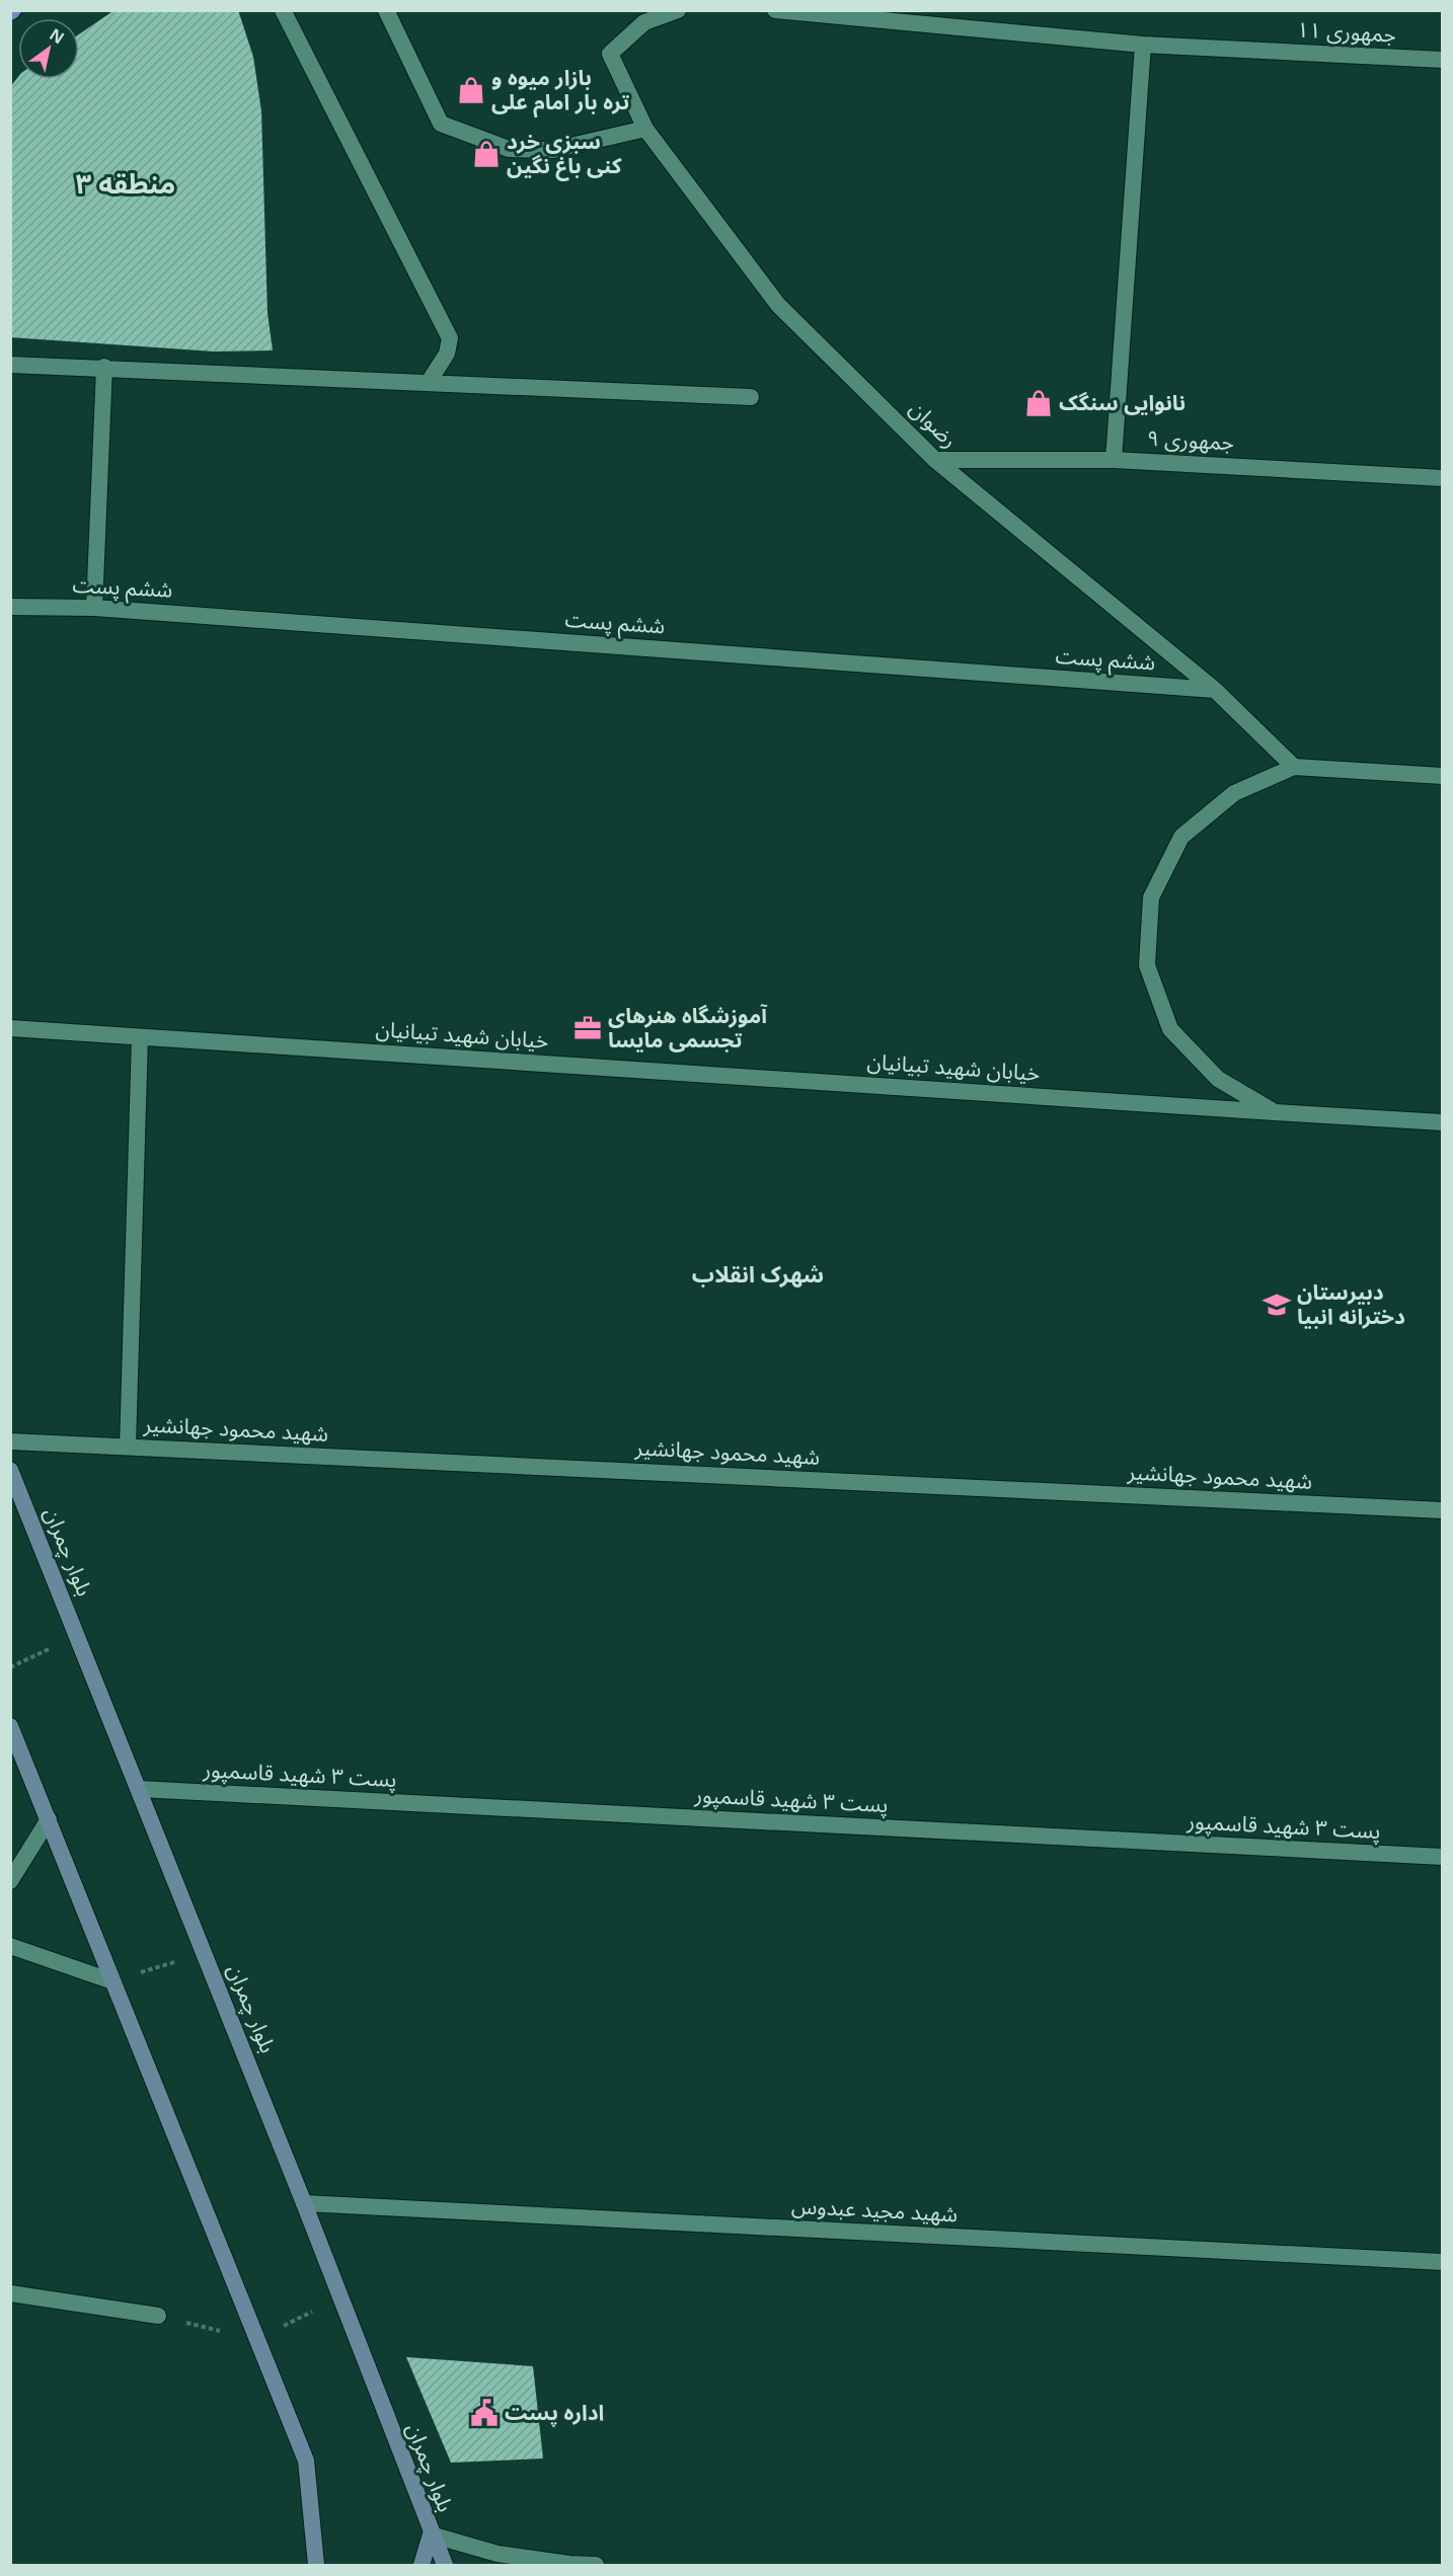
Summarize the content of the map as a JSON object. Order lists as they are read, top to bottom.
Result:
{
  "streets": {
    "main road": ["بلوار چمران"],
    "street": [
      "جمهوری ۱۱",
      "رضوان",
      "جمهوری ۹",
      "ششم پست",
      "خیابان شهید تبیانیان",
      "شهید محمود جهانشیر",
      "پست ۳ شهید قاسمپور",
      "شهید مجید عبدوس"
    ]
  },
  "crossings": [
    ["رضوان", "جمهوری ۹"],
    ["رضوان", "ششم پست"],
    ["بلوار چمران", "پست ۳ شهید قاسمپور"],
    ["بلوار چمران", "شهید مجید عبدوس"]
  ],
  "districts": ["منطقه ۳", "شهرک انقلاب"],
  "places": {
    "shop": ["بازار میوه و تره بار امام علی", "سبزی خرد کنی باغ نگین", "نانوایی سنگک"],
    "office": ["آموزشگاه هنرهای تجسمی مایسا"],
    "school or university": ["دبیرستان دخترانه انبیا"],
    "public building": ["اداره پست"]
  },
  "north": "top right"
}
